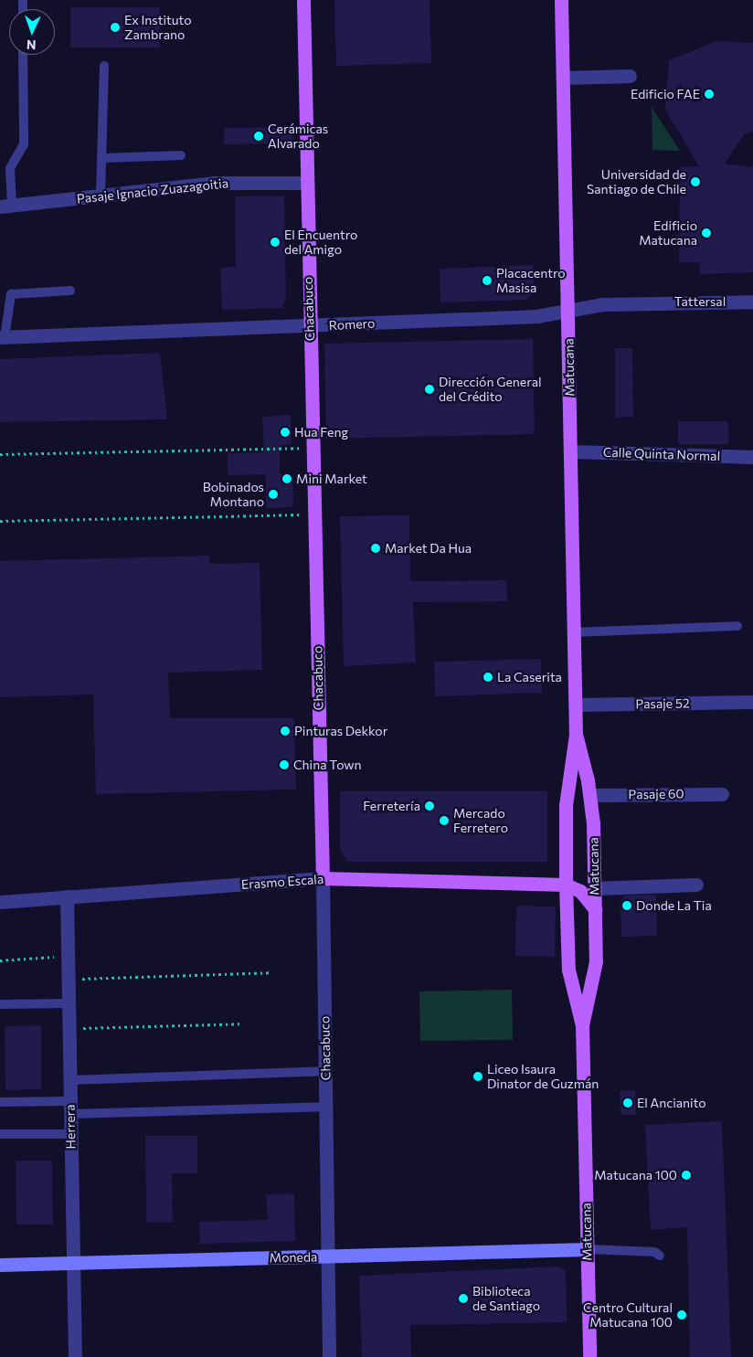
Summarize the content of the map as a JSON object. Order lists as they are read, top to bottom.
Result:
{
  "streets": {
    "main road": ["Chacabuco", "Matucana", "Erasmo Escala"],
    "street": [
      "Pasaje Ignacio Zuazagoitia",
      "Tattersal",
      "Romero",
      "Calle Quinta Normal",
      "Pasaje 52",
      "Pasaje 60",
      "Herrera",
      "Moneda"
    ]
  },
  "crossings": [
    ["Pasaje Ignacio Zuazagoitia", "Chacabuco"],
    ["Tattersal", "Romero"],
    ["Chacabuco", "Romero"],
    ["Chacabuco", "Erasmo Escala"],
    ["Chacabuco", "Moneda"],
    ["Romero", "Matucana"],
    ["Matucana", "Calle Quinta Normal"],
    ["Matucana", "Pasaje 52"],
    ["Matucana", "Pasaje 60"],
    ["Matucana", "Erasmo Escala"],
    ["Matucana", "Moneda"],
    ["Erasmo Escala", "Herrera"],
    ["Herrera", "Moneda"]
  ],
  "places": [
    "Ex Instituto Zambrano",
    "Edificio FAE",
    "Cerámicas Alvarado",
    "Universidad de Santiago de Chile",
    "Edificio Matucana",
    "El Encuentro del Amigo",
    "Placacentro Masisa",
    "Dirección General del Crédito",
    "Hua Feng",
    "Mini Market",
    "Bobinados Montano",
    "Market Da Hua",
    "La Caserita",
    "Pinturas Dekkor",
    "China Town",
    "Ferretería",
    "Mercado Ferretero",
    "Donde La Tia",
    "Liceo Isaura Dinator de Guzmán",
    "El Ancianito",
    "Matucana 100",
    "Biblioteca de Santiago",
    "Centro Cultural Matucana 100"
  ],
  "north": "bottom"
}
